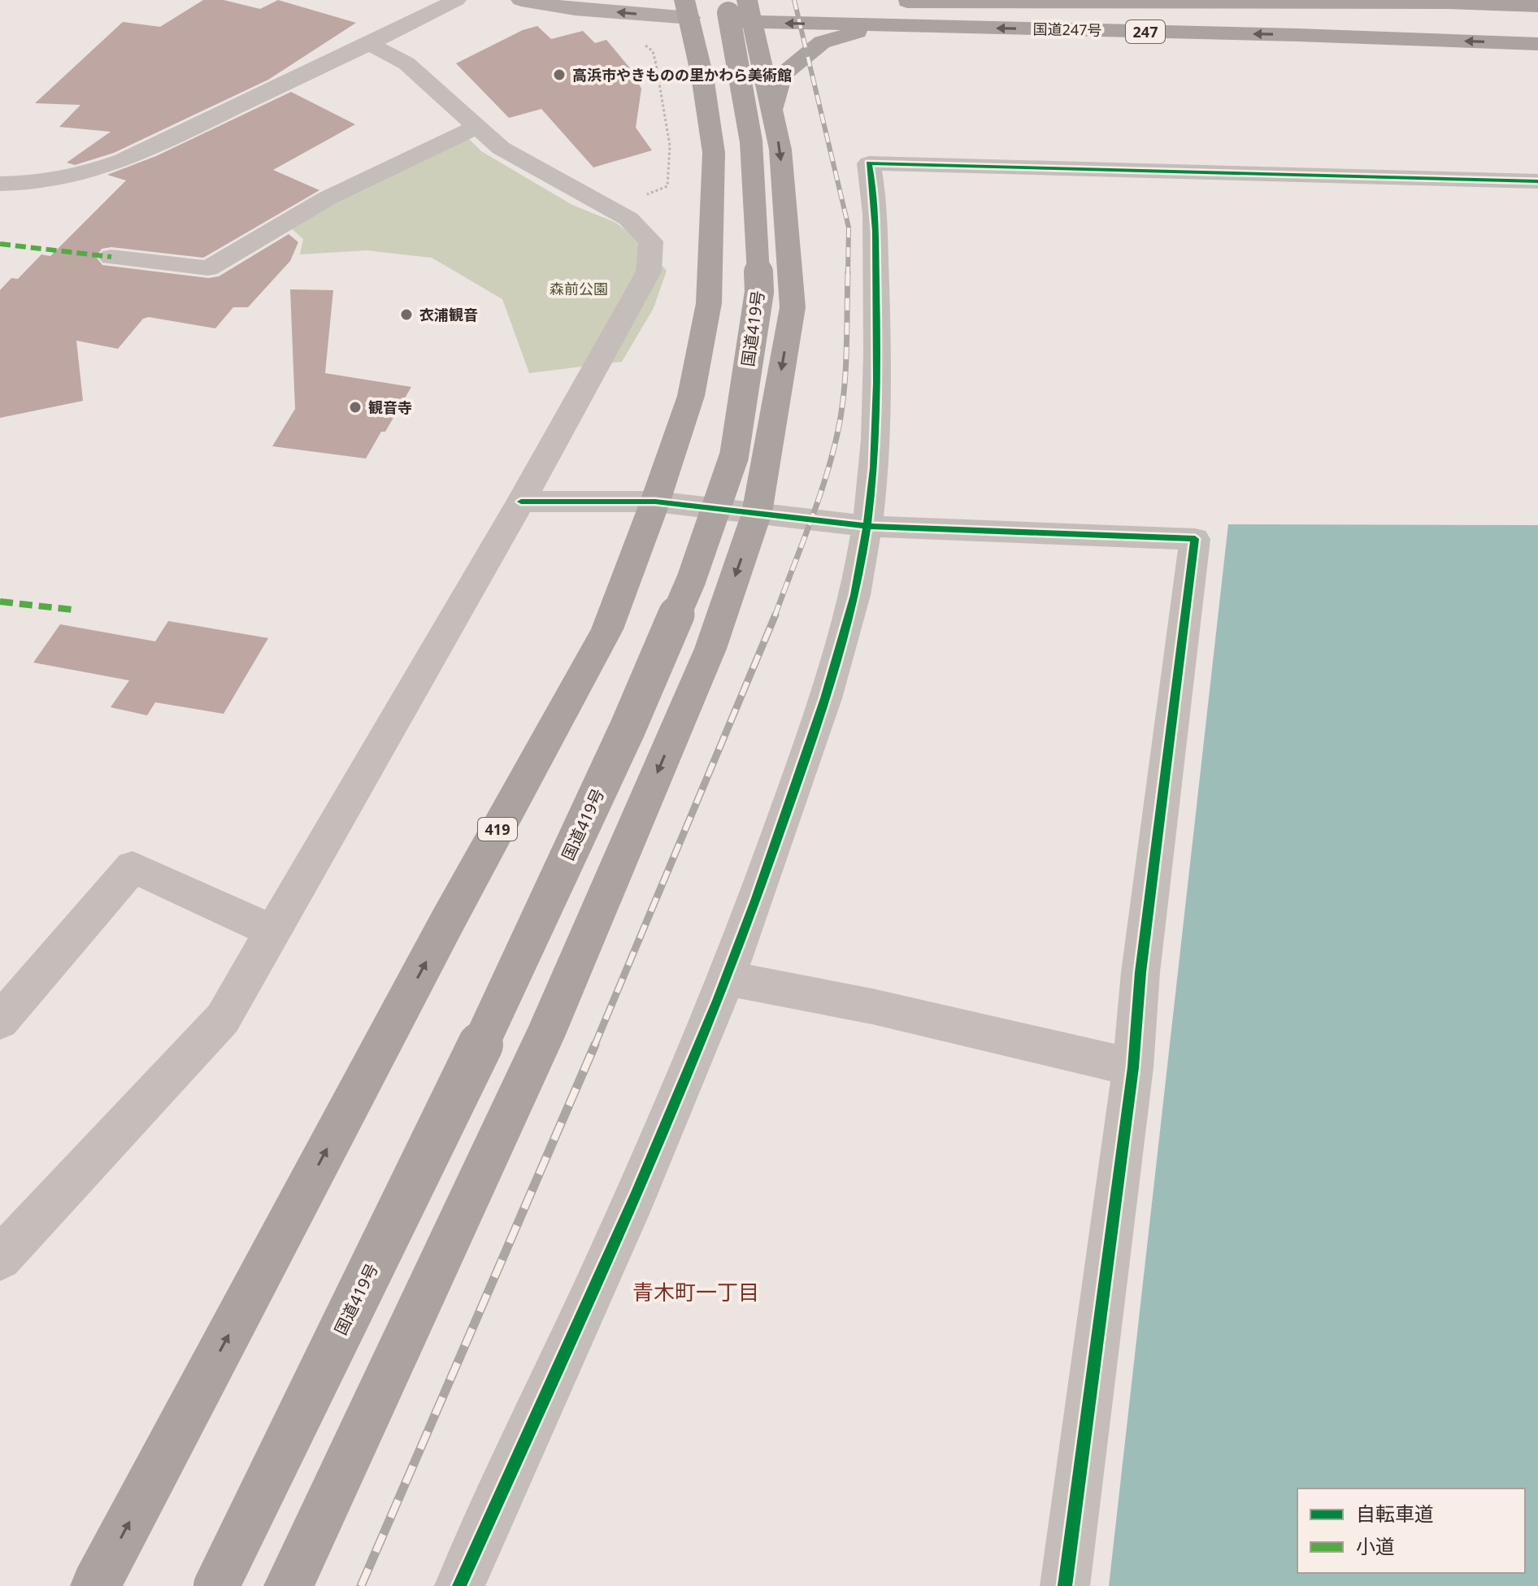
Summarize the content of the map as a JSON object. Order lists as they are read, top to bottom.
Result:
{
  "streets": {
    "highway": [
      "国道247号",
      "247",
      "国道419号",
      "419"
    ]
  },
  "crossings": [
    ["国道247号", "国道419号"],
    ["国道247号", "419"]
  ],
  "districts": ["青木町一丁目"],
  "parks": ["森前公園"],
  "places": ["高浜市やきものの里かわら美術館", "衣浦観音", "観音寺"],
  "legend": ["自転車道", "小道"]
}
